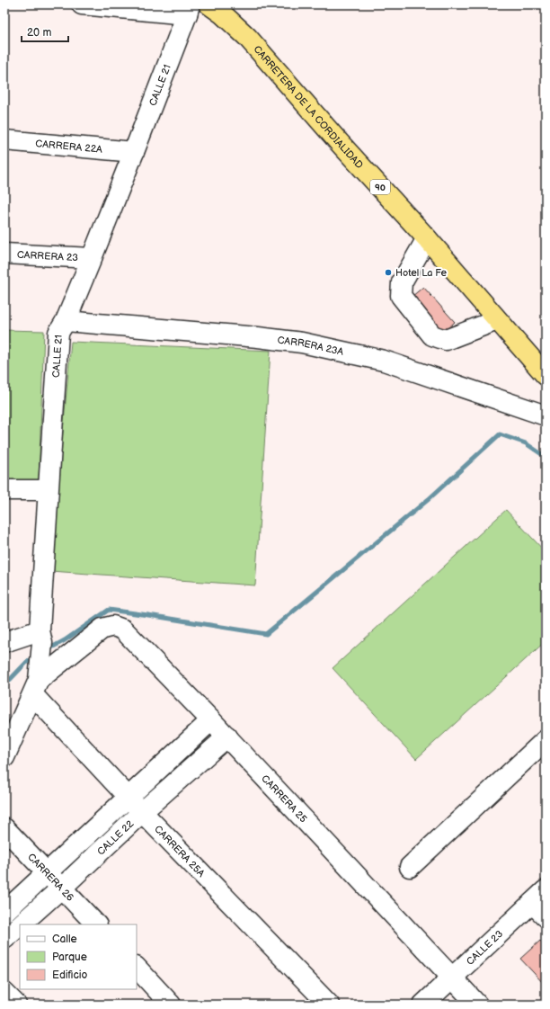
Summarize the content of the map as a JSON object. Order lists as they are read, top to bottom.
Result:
{
  "streets": {
    "highway": ["CARRETERA DE LA CORDIALIDAD", "90"],
    "street": [
      "CALLE 21",
      "CARRERA 22A",
      "CARRERA 23",
      "CARRERA 23A",
      "CARRERA 25",
      "CALLE 22",
      "CARRERA 25A",
      "CARRERA 26",
      "CALLE 23"
    ]
  },
  "crossings": [
    ["CALLE 21", "CARRERA 22A"],
    ["CALLE 21", "CARRERA 23"],
    ["CALLE 21", "CARRERA 23A"],
    ["CALLE 21", "CARRERA 25"],
    ["CALLE 21", "CARRERA 25A"],
    ["CARRERA 25", "CALLE 22"],
    ["CARRERA 25", "CARRERA 25A"],
    ["CARRERA 25", "CALLE 23"],
    ["CALLE 22", "CARRERA 25A"],
    ["CALLE 22", "CARRERA 26"]
  ],
  "places": ["Hotel La Fe"],
  "legend": ["Calle", "Parque", "Edificio"],
  "scale_bar": "20 m"
}
